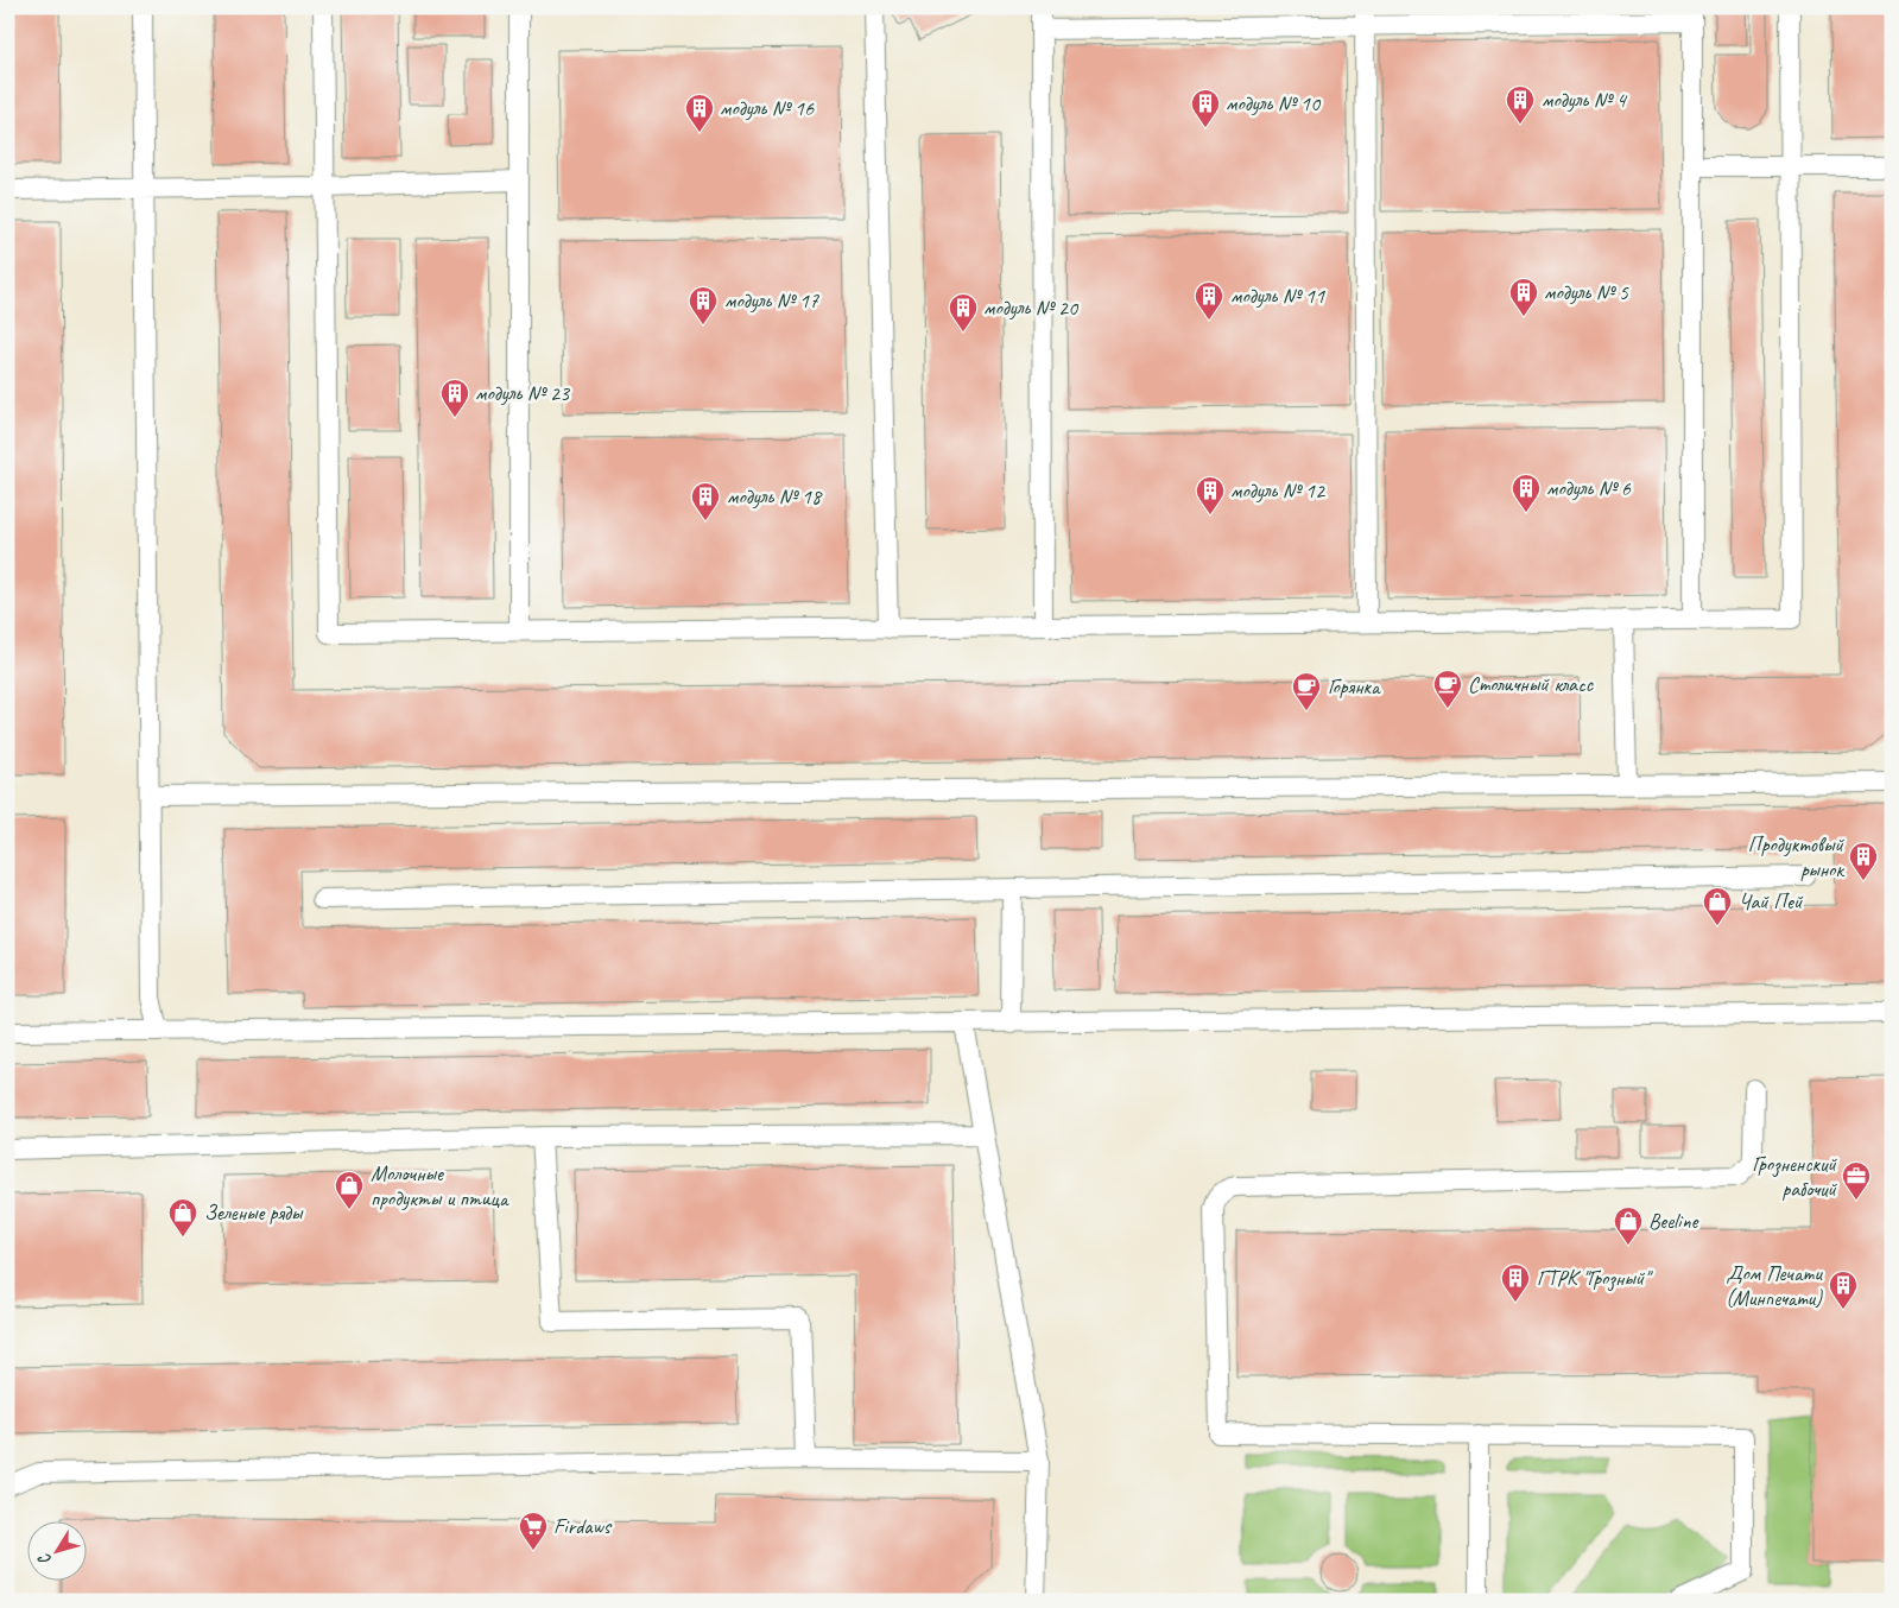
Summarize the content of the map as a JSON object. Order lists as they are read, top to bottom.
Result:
{
  "places": {
    "building": [
      "модуль № 4",
      "модуль № 10",
      "модуль № 16",
      "модуль № 5",
      "модуль № 11",
      "модуль № 17",
      "модуль № 20",
      "модуль № 23",
      "модуль № 6",
      "модуль № 12",
      "модуль № 18",
      "Продуктовый рынок",
      "ГТРК \"Грозный\"",
      "Дом Печати (Минпечати)"
    ],
    "cafe": ["Столичный класс", "Горянка"],
    "shop": [
      "Чай Пей",
      "Молочные продукты и птица",
      "Зеленые ряды",
      "Beeline"
    ],
    "office": ["Грозненский рабочий"],
    "supermarket": ["Firdaws"]
  },
  "north": "bottom left"
}
